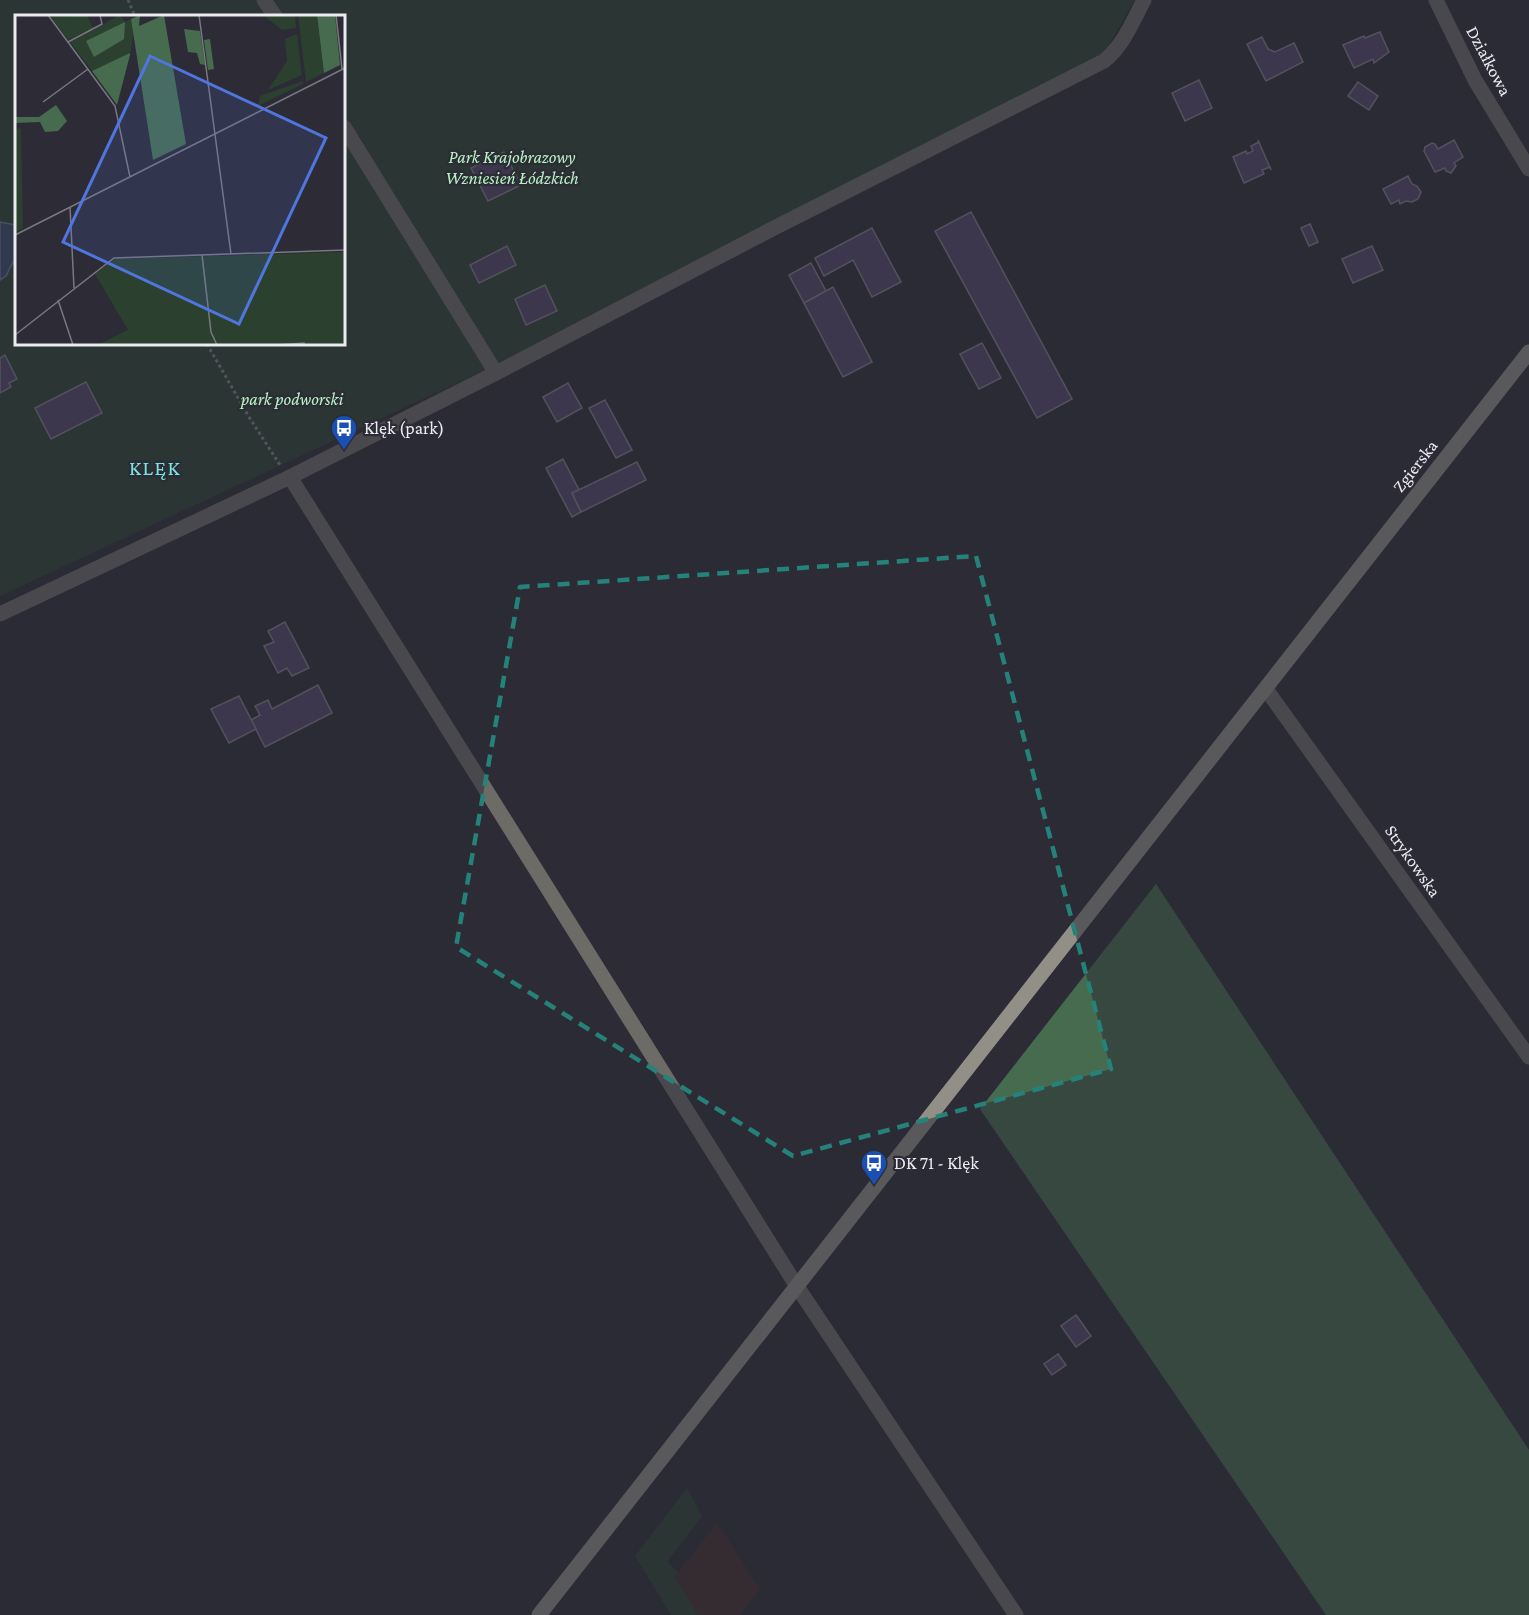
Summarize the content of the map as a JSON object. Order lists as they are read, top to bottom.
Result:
{
  "streets": {
    "main road": ["Zgierska"],
    "street": ["Działkowa", "Strykowska"]
  },
  "crossings": [
    ["Zgierska", "Strykowska"]
  ],
  "districts": ["KLĘK"],
  "parks": ["Park Krajobrazowy Wzniesień Łódzkich", "park podworski"],
  "places": {
    "bus stop": ["Klęk (park)", "DK 71 - Klęk"]
  }
}
